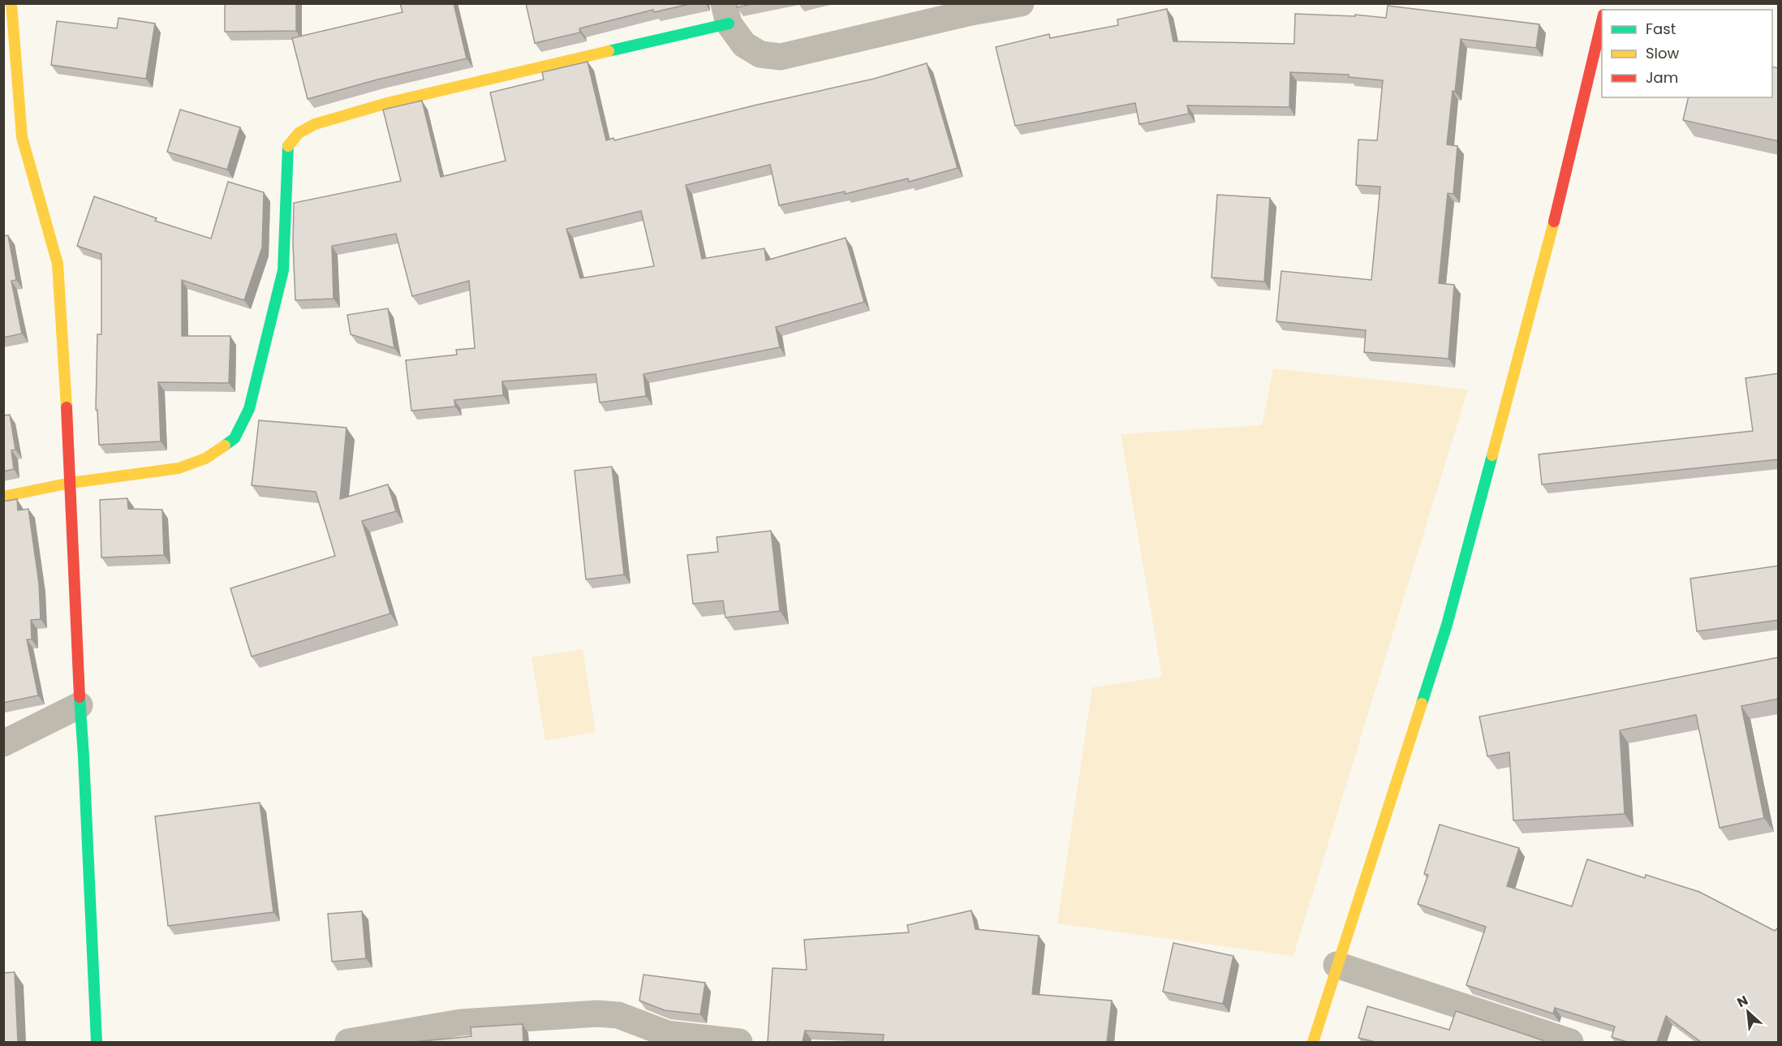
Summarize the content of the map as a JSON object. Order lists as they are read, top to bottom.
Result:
{
  "legend": ["Fast", "Slow", "Jam"],
  "north": "top left"
}
